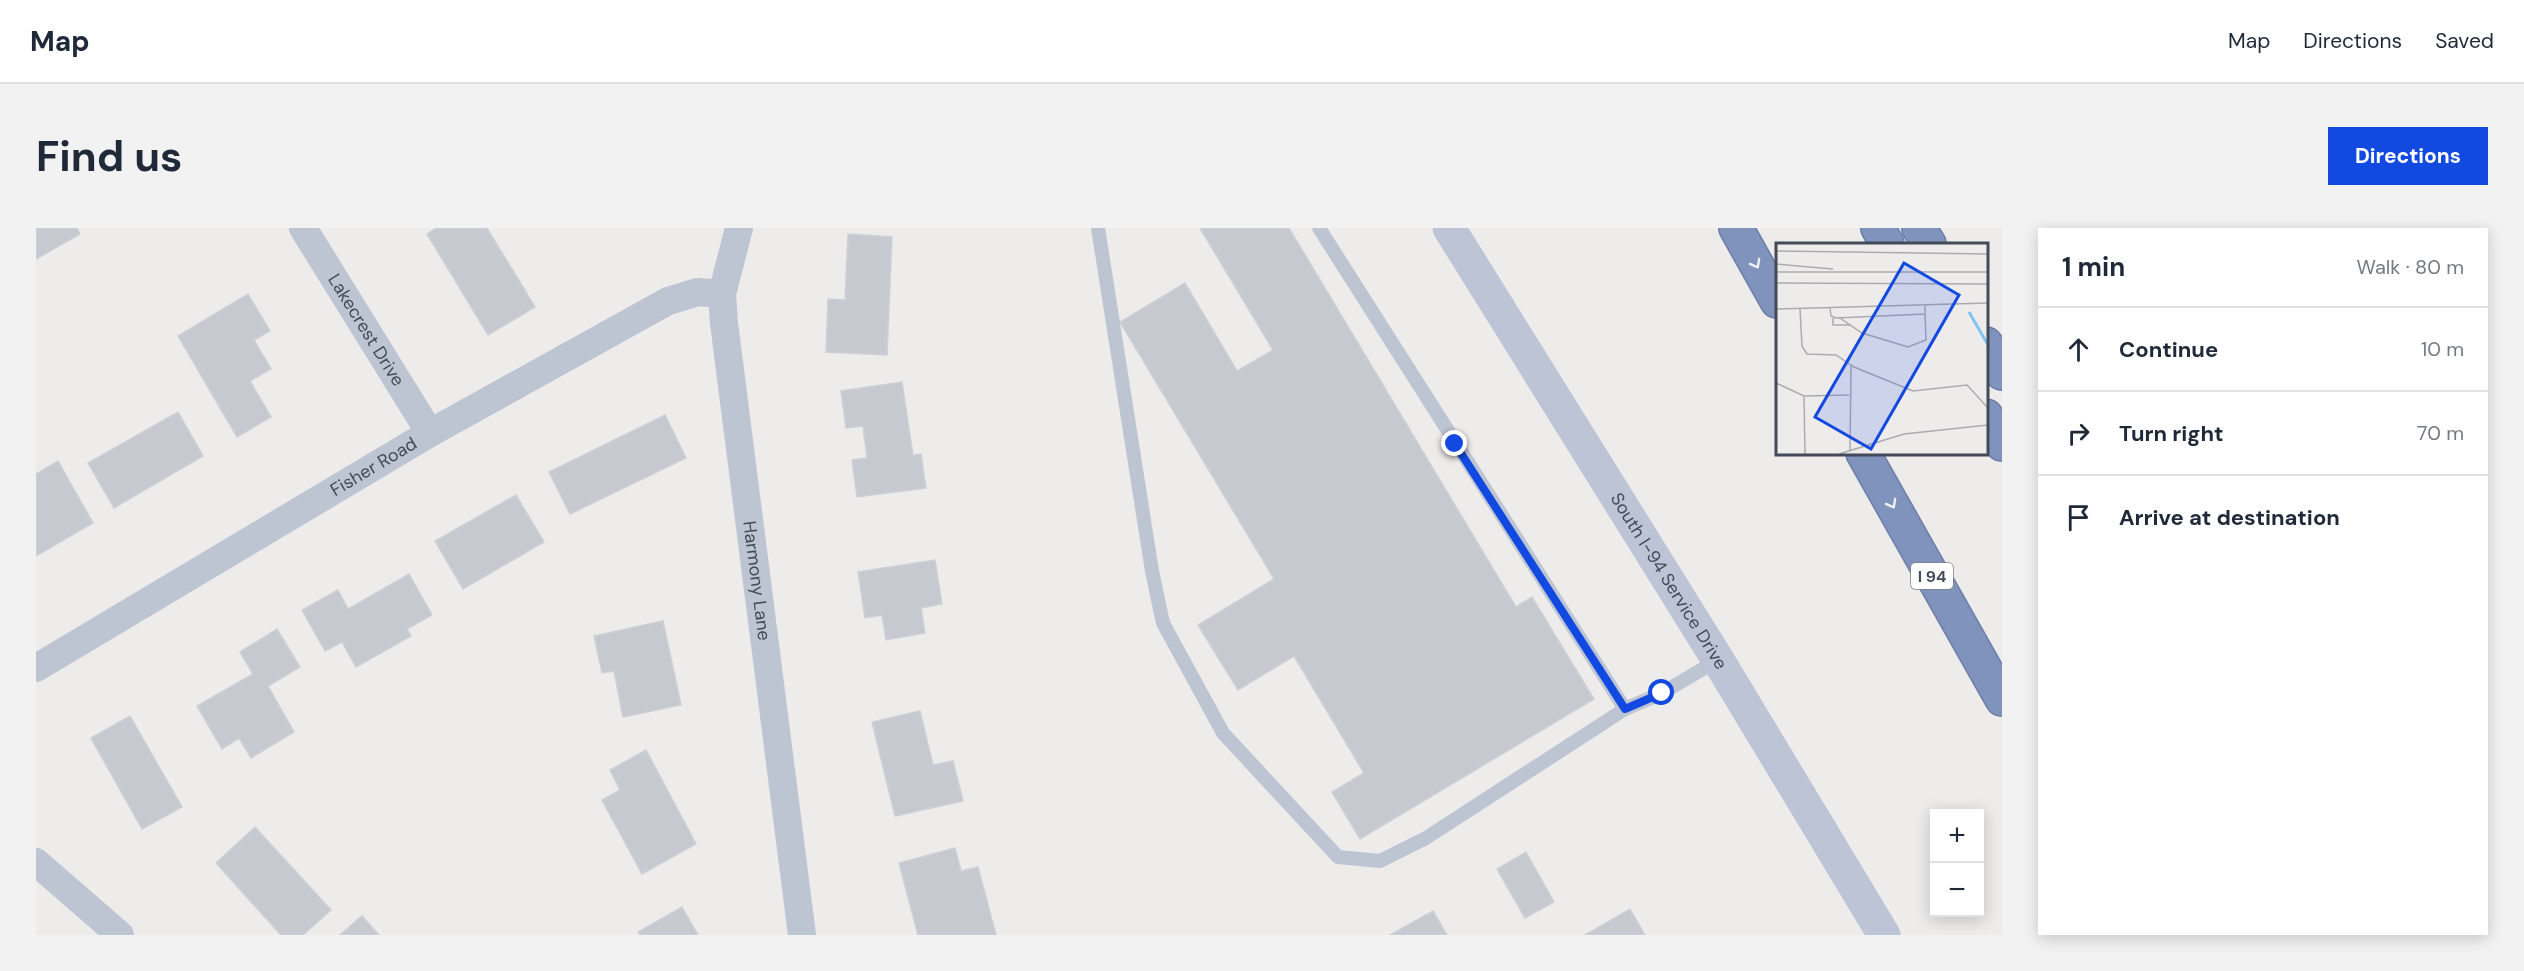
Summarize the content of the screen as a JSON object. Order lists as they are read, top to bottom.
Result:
{
  "streets": {
    "highway": ["I 94"],
    "street": [
      "Lakecrest Drive",
      "Fisher Road",
      "Harmony Lane",
      "South I-94 Service Drive"
    ]
  },
  "crossings": [
    ["Lakecrest Drive", "Fisher Road"],
    ["Fisher Road", "Harmony Lane"]
  ],
  "page": {
    "header": "Map",
    "nav": ["Map", "Directions", "Saved"],
    "buttons": "Directions",
    "title": "Find us",
    "heading": ["1 min", "Walk · 80 m"],
    "list": [
      ["Continue", "10 m"],
      ["Turn right", "70 m"],
      "Arrive at destination"
    ],
    "map_buttons": ["+", "−"]
  }
}
